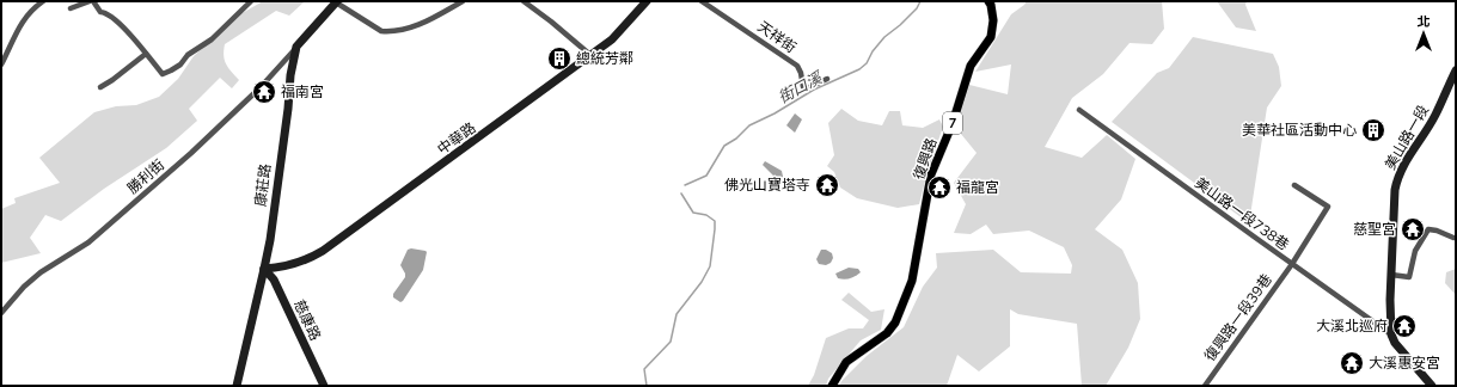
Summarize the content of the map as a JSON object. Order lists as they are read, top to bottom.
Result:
{
  "streets": {
    "main road": ["7", "復興路"],
    "street": [
      "天祥街",
      "美山路一段",
      "中華路",
      "勝利街",
      "康莊路",
      "美山路一段738巷",
      "復興路一段39巷",
      "慈康路"
    ]
  },
  "crossings": [
    ["美山路一段", "美山路一段738巷"],
    ["中華路", "康莊路"],
    ["中華路", "慈康路"],
    ["勝利街", "康莊路"],
    ["康莊路", "慈康路"],
    ["美山路一段738巷", "復興路一段39巷"]
  ],
  "water": ["街口溪"],
  "places": {
    "building": ["總統芳鄰", "美華社區活動中心"],
    "temple": [
      "福南宮",
      "佛光山寶塔寺",
      "福龍宮",
      "慈聖宮",
      "大溪北巡府",
      "大溪惠安宮"
    ]
  },
  "north": "top"
}
